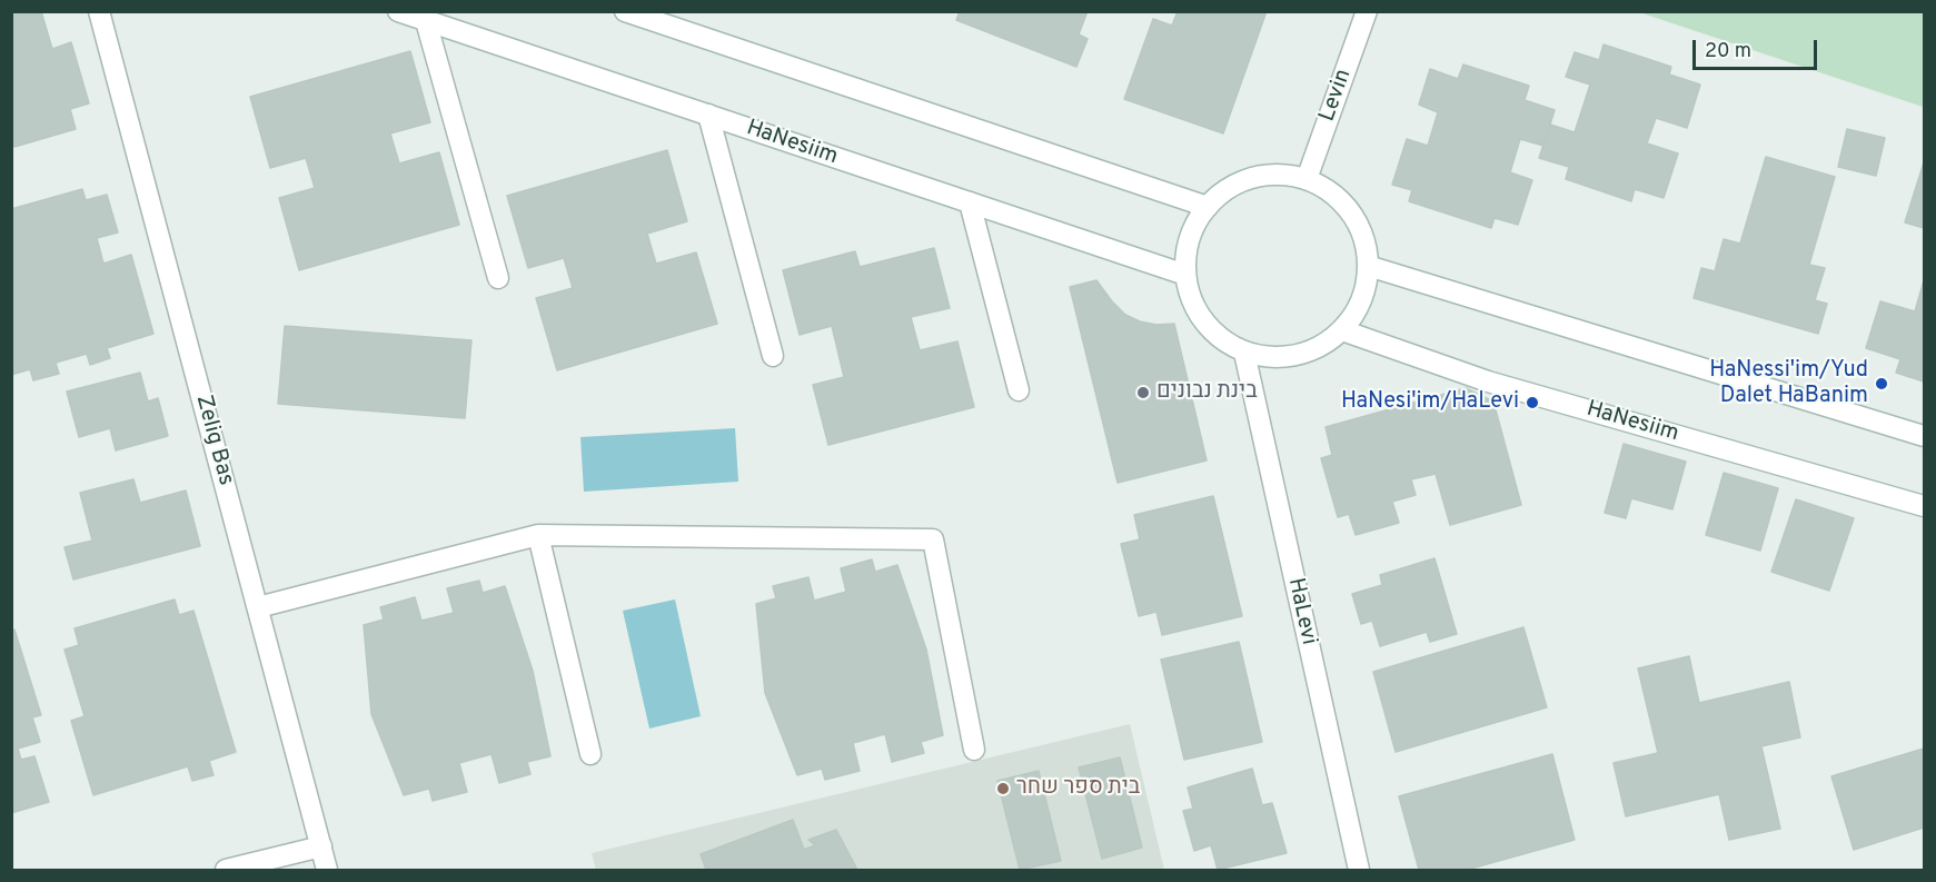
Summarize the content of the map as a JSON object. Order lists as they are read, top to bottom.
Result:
{
  "streets": {
    "main road": [
      "Levin",
      "HaNesiim",
      "Zelig Bas",
      "HaLevi"
    ]
  },
  "crossings": [
    ["Levin", "HaNesiim"],
    ["Levin", "HaLevi"],
    ["HaNesiim", "HaLevi"]
  ],
  "places": [
    "HaNessi'im/Yud Dalet HaBanim",
    "בינת נבונים",
    "HaNesi'im/HaLevi",
    "בית ספר שחר"
  ],
  "scale_bar": "20 m"
}
